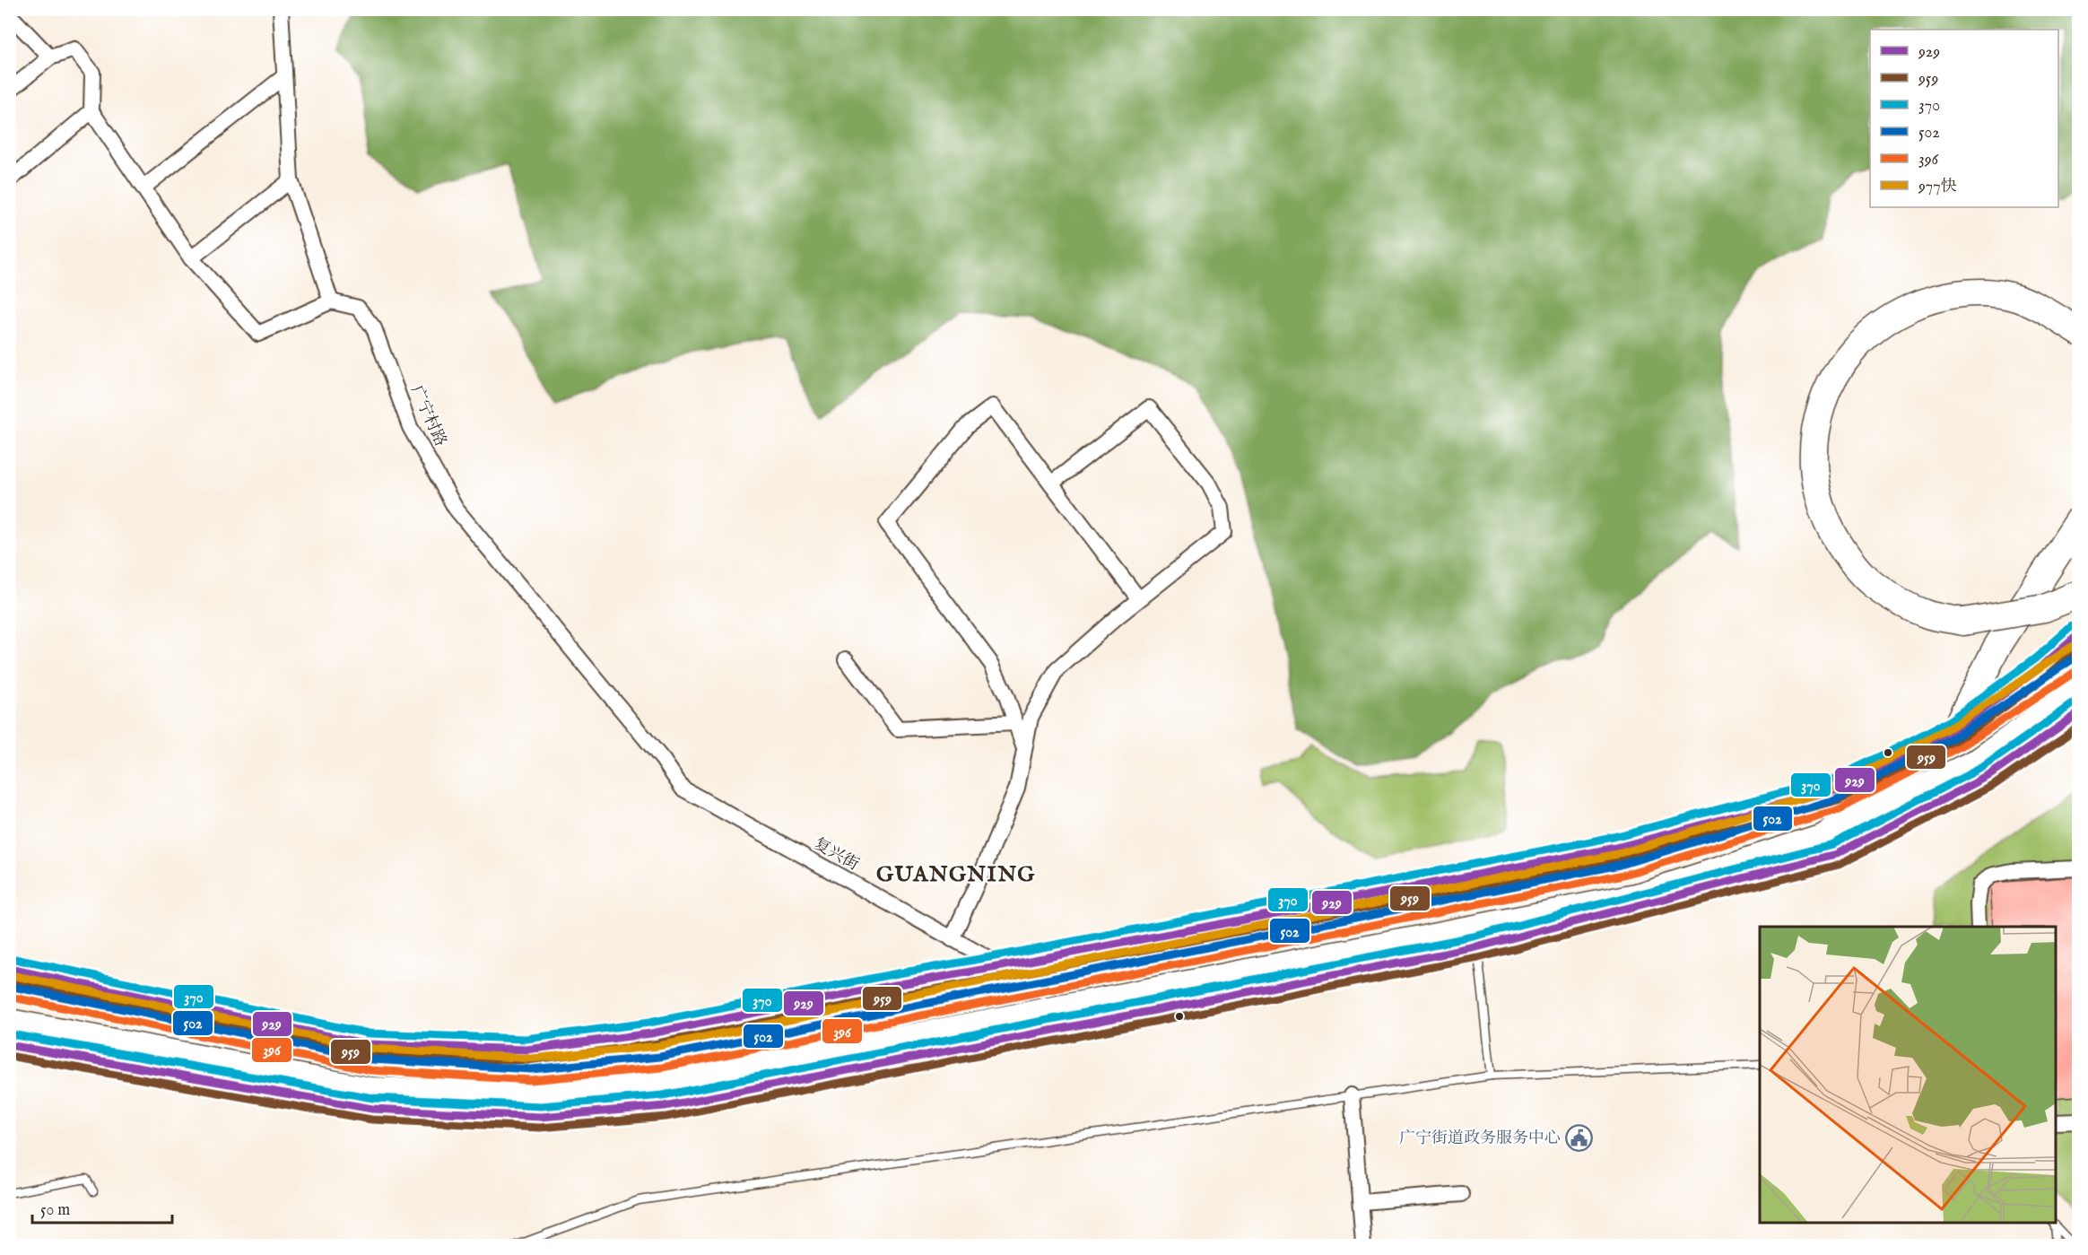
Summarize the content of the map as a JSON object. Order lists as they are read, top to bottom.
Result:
{
  "streets": {
    "street": ["广宁村路", "复兴街"]
  },
  "crossings": [
    ["广宁村路", "复兴街"]
  ],
  "districts": ["GUANGNING"],
  "places": {
    "public building": ["广宁街道政务服务中心"]
  },
  "lines": [
    "transit line 370",
    "transit line 929",
    "transit line 977快",
    "transit line 959",
    "transit line 502",
    "transit line 396"
  ],
  "legend": [
    "929",
    "959",
    "370",
    "502",
    "396",
    "977快"
  ],
  "scale_bar": "50 m"
}
